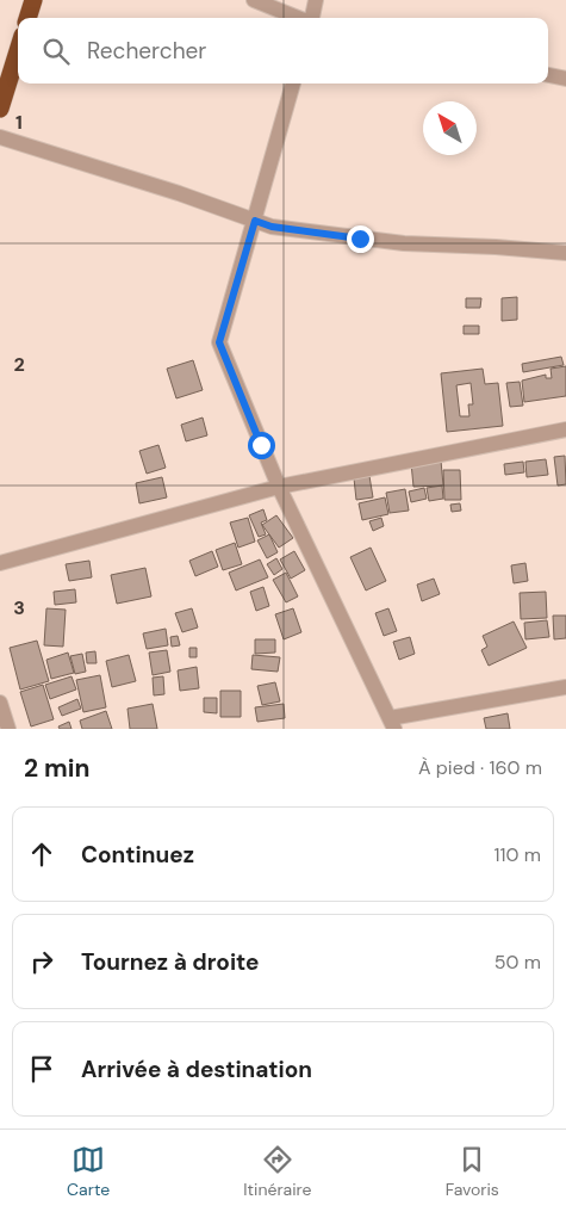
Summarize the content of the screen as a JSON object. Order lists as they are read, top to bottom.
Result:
{
  "north": "top left",
  "page": {
    "search": "Rechercher",
    "heading": ["2 min", "À pied · 160 m"],
    "list": [
      ["Continuez", "110 m"],
      ["Tournez à droite", "50 m"],
      "Arrivée à destination"
    ],
    "nav": ["Carte", "Itinéraire", "Favoris"]
  },
  "grid": {
    "rows": ["1", "2", "3"]
  }
}
